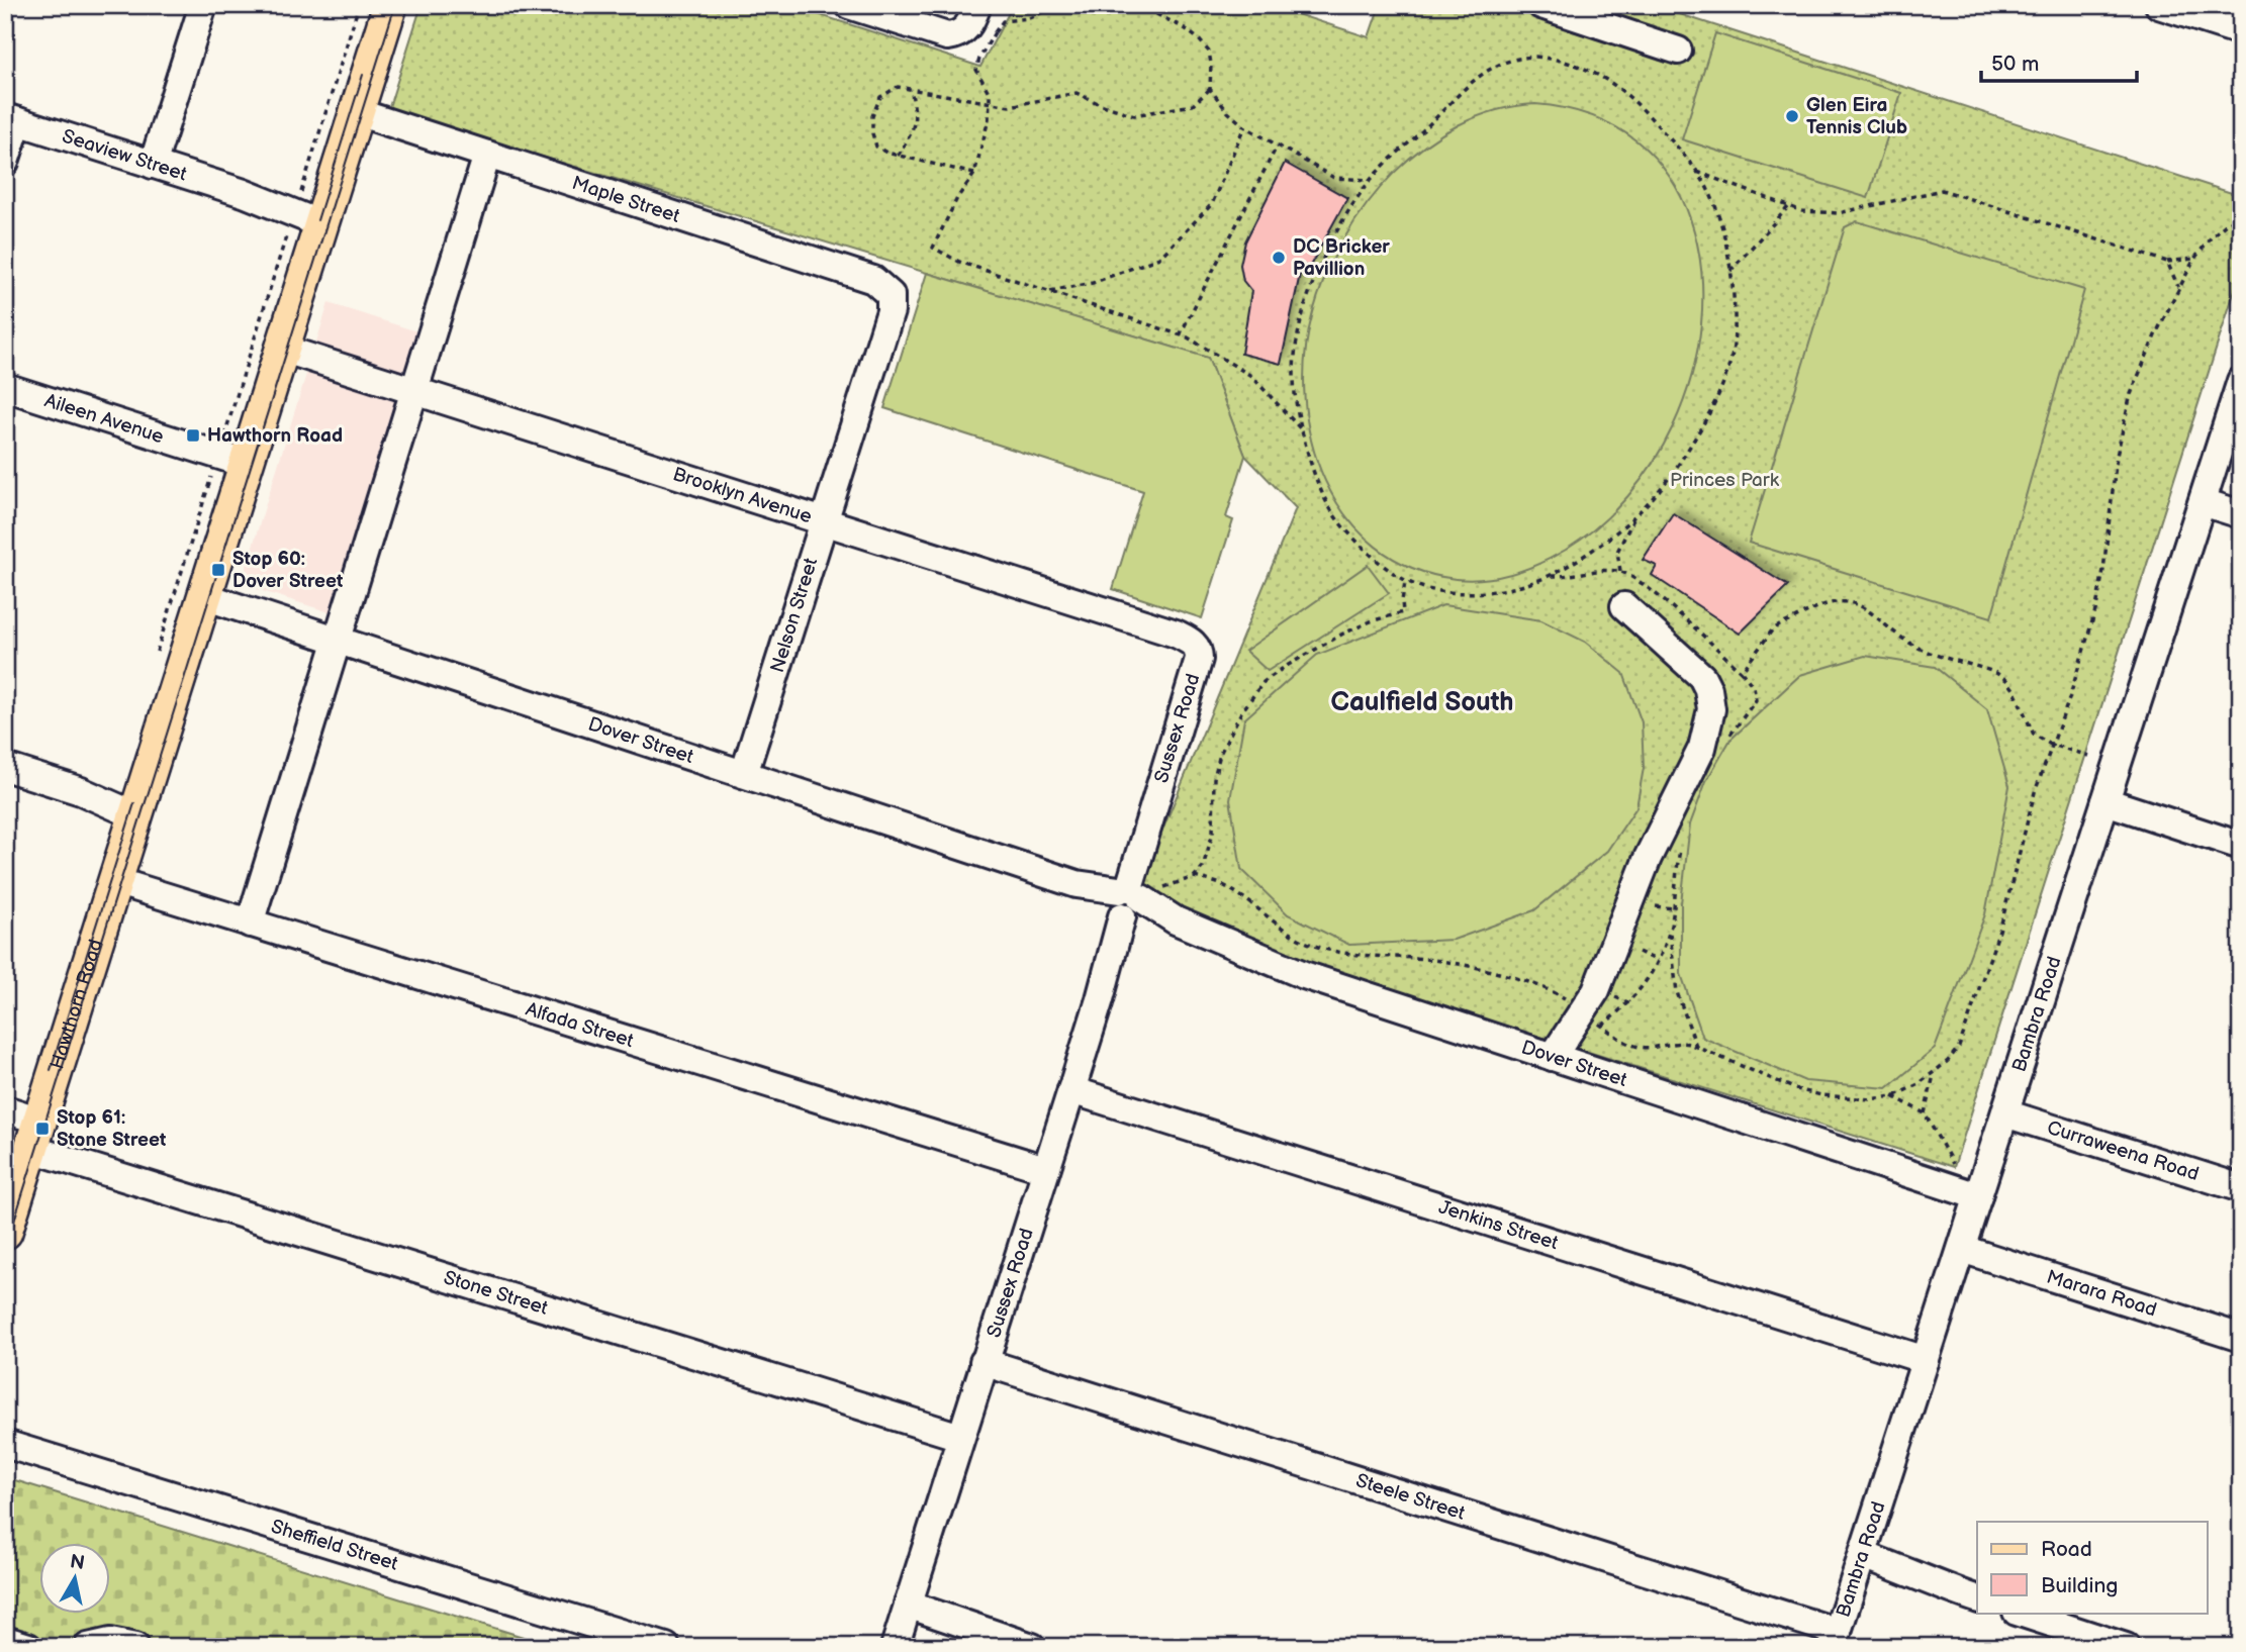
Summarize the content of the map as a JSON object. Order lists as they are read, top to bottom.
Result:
{
  "streets": {
    "main road": ["Hawthorn Road"],
    "street": [
      "Seaview Street",
      "Maple Street",
      "Aileen Avenue",
      "Brooklyn Avenue",
      "Nelson Street",
      "Sussex Road",
      "Dover Street",
      "Bambra Road",
      "Alfada Street",
      "Curraweena Road",
      "Jenkins Street",
      "Stone Street",
      "Marara Road",
      "Steele Street",
      "Sheffield Street"
    ]
  },
  "crossings": [
    ["Seaview Street", "Hawthorn Road"],
    ["Maple Street", "Nelson Street"],
    ["Maple Street", "Hawthorn Road"],
    ["Aileen Avenue", "Hawthorn Road"],
    ["Brooklyn Avenue", "Nelson Street"],
    ["Brooklyn Avenue", "Sussex Road"],
    ["Brooklyn Avenue", "Hawthorn Road"],
    ["Nelson Street", "Dover Street"],
    ["Sussex Road", "Dover Street"],
    ["Sussex Road", "Alfada Street"],
    ["Sussex Road", "Jenkins Street"],
    ["Sussex Road", "Stone Street"],
    ["Sussex Road", "Steele Street"],
    ["Dover Street", "Hawthorn Road"],
    ["Dover Street", "Bambra Road"],
    ["Hawthorn Road", "Alfada Street"],
    ["Hawthorn Road", "Stone Street"],
    ["Bambra Road", "Curraweena Road"],
    ["Bambra Road", "Jenkins Street"],
    ["Bambra Road", "Marara Road"],
    ["Bambra Road", "Steele Street"]
  ],
  "districts": ["Caulfield South"],
  "parks": ["Princes Park"],
  "places": {
    "other": ["Glen Eira Tennis Club", "DC Bricker Pavillion"],
    "transit": ["Hawthorn Road", "Stop 60: Dover Street", "Stop 61: Stone Street"]
  },
  "legend": ["Road", "Building"],
  "scale_bar": "50 m",
  "north": "top"
}
